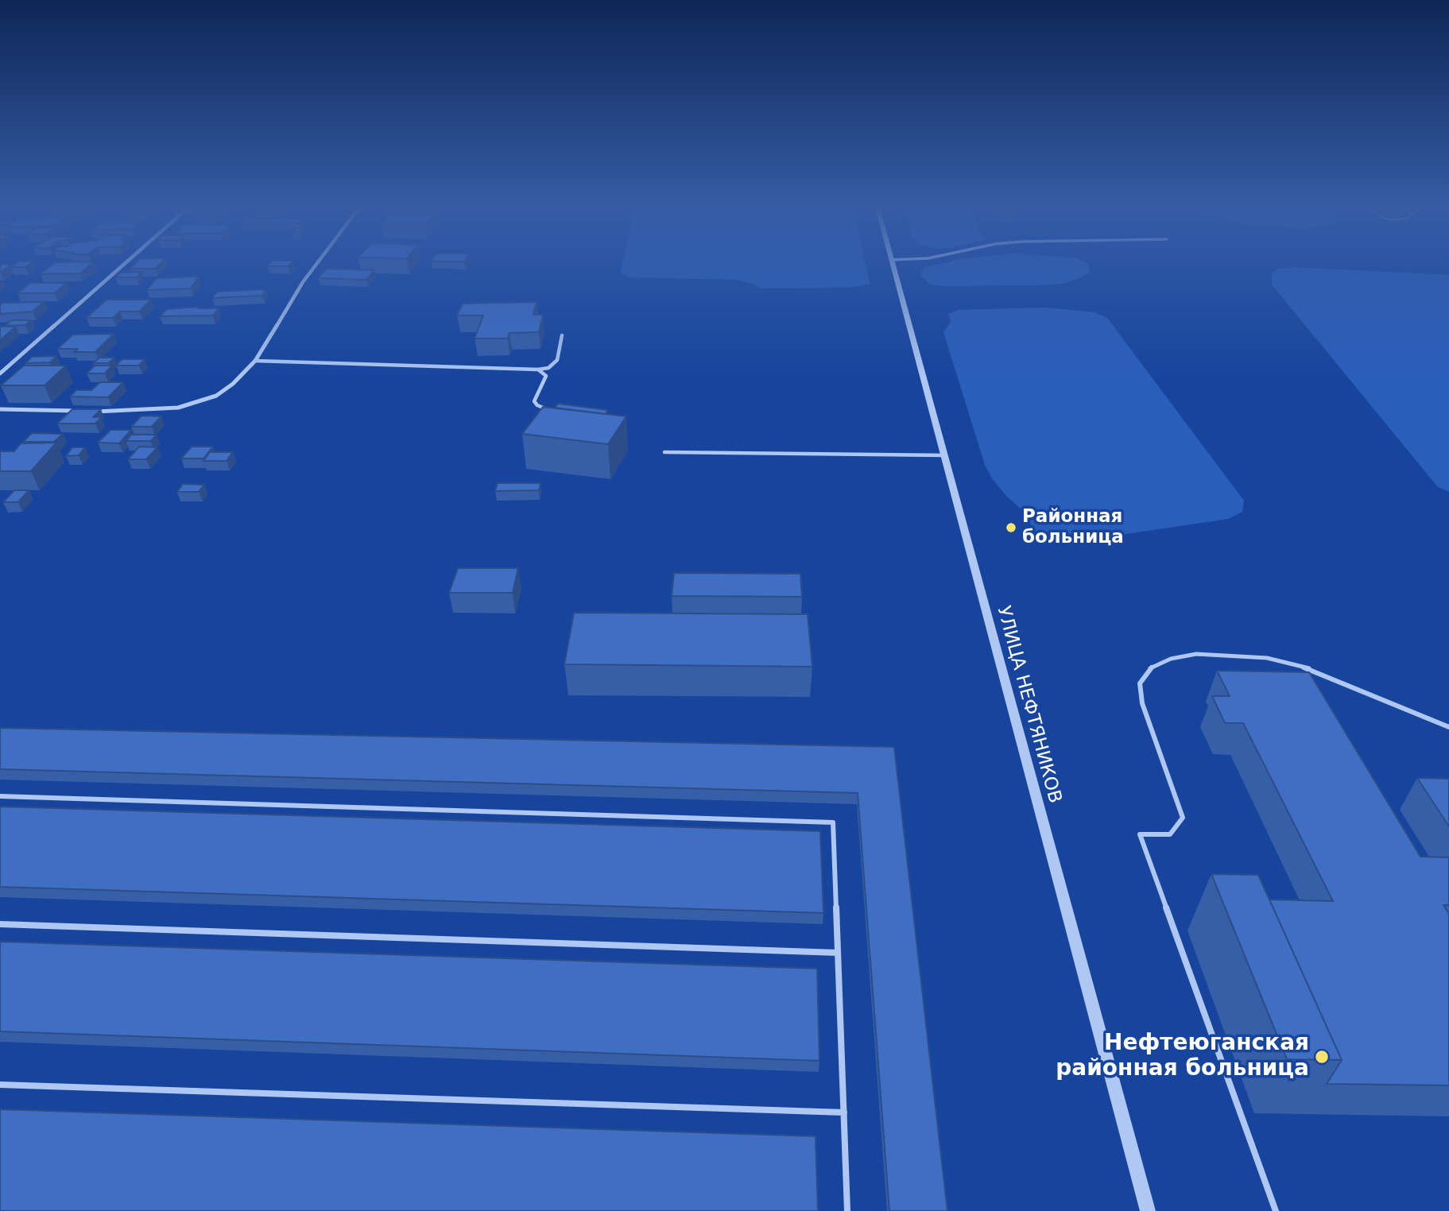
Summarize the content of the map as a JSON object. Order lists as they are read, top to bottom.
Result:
{
  "streets": {
    "street": ["УЛИЦА НЕФТЯНИКОВ"]
  },
  "places": ["Районная больница", "Нефтеюганская районная больница"]
}
